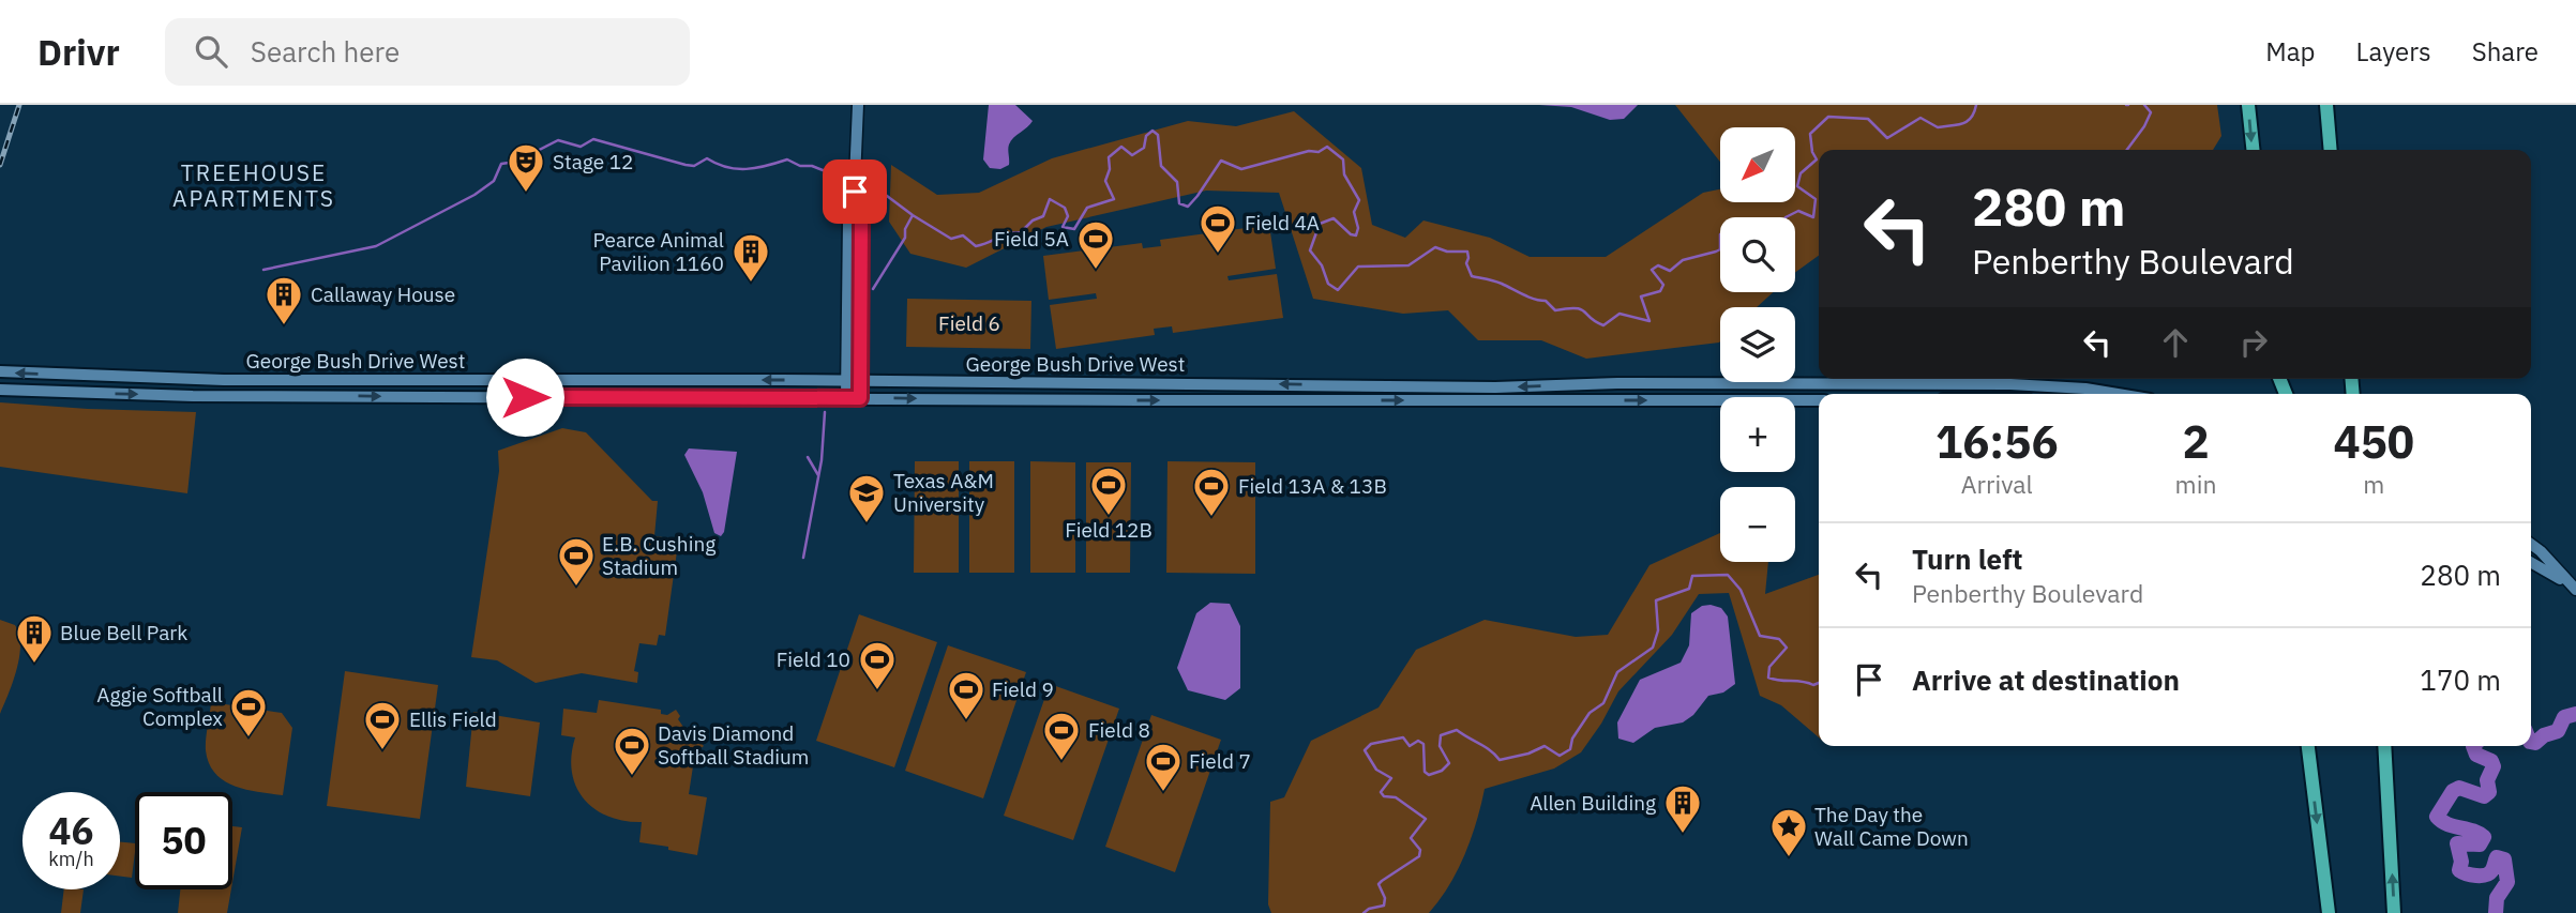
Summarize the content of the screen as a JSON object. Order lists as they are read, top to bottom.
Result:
{
  "streets": {
    "main road": ["George Bush Drive West"]
  },
  "districts": ["TREEHOUSE APARTMENTS"],
  "parks": ["Field 6"],
  "places": {
    "theatre": ["Stage 12"],
    "sports": [
      "Field 4A",
      "Field 5A",
      "Field 12B",
      "Field 13A & 13B",
      "E.B. Cushing Stadium",
      "Field 10",
      "Field 9",
      "Aggie Softball Complex",
      "Ellis Field",
      "Field 8",
      "Davis Diamond Softball Stadium",
      "Field 7"
    ],
    "building": [
      "Pearce Animal Pavilion 1160",
      "Callaway House",
      "Blue Bell Park",
      "Allen Building"
    ],
    "school or university": ["Texas A&M University"],
    "place": ["The Day the Wall Came Down"]
  },
  "north": "bottom left",
  "page": {
    "header": "Drivr",
    "search": "Search here",
    "nav": ["Map", "Layers", "Share"],
    "map_buttons": ["+", "−"],
    "turn": ["280 m", "Penberthy Boulevard"],
    "eta": [
      "16:56",
      "Arrival",
      "2",
      "min",
      "450",
      "m"
    ],
    "list": [
      {
        "name": "Turn left",
        "note": "Penberthy Boulevard",
        "value": "280 m"
      },
      {
        "name": "Arrive at destination",
        "value": "170 m"
      }
    ],
    "speed": "46 km/h",
    "limit": "50"
  }
}
